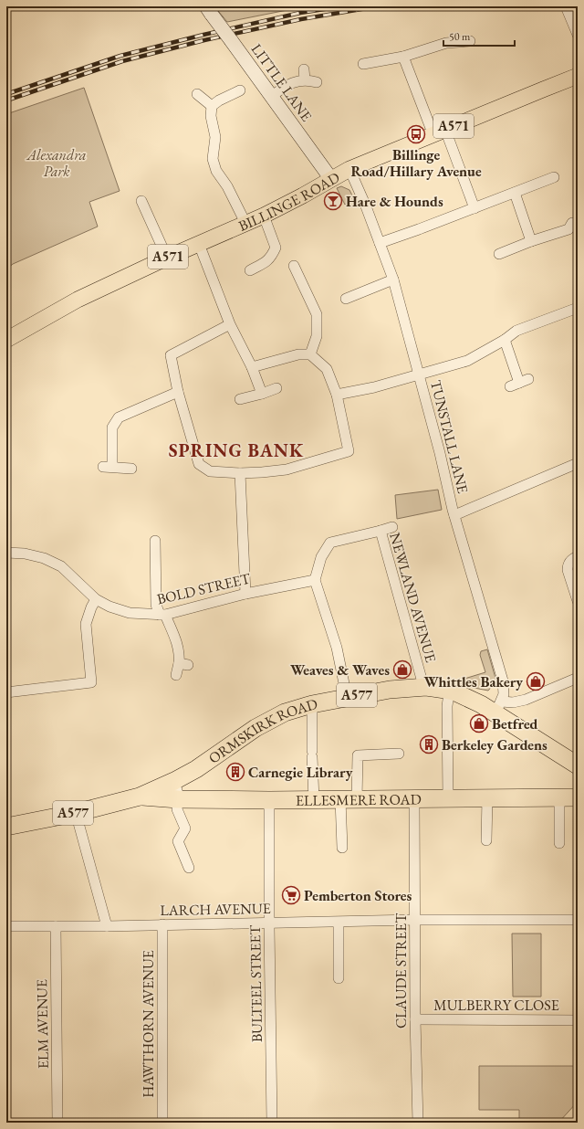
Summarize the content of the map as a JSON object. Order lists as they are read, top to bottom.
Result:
{
  "streets": {
    "highway": ["A577", "ORMSKIRK ROAD", "ELLESMERE ROAD"],
    "main road": ["A571", "BILLINGE ROAD"],
    "street": [
      "LITTLE LANE",
      "TUNSTALL LANE",
      "BOLD STREET",
      "NEWLAND AVENUE",
      "LARCH AVENUE",
      "CLAUDE STREET",
      "BULTEEL STREET",
      "MULBERRY CLOSE",
      "ELM AVENUE",
      "HAWTHORN AVENUE"
    ]
  },
  "crossings": [
    ["LITTLE LANE", "BILLINGE ROAD"],
    ["BILLINGE ROAD", "TUNSTALL LANE"],
    ["TUNSTALL LANE", "ORMSKIRK ROAD"],
    ["BOLD STREET", "NEWLAND AVENUE"],
    ["NEWLAND AVENUE", "ORMSKIRK ROAD"],
    ["ORMSKIRK ROAD", "ELLESMERE ROAD"],
    ["ELLESMERE ROAD", "CLAUDE STREET"],
    ["ELLESMERE ROAD", "BULTEEL STREET"],
    ["LARCH AVENUE", "CLAUDE STREET"],
    ["LARCH AVENUE", "BULTEEL STREET"],
    ["LARCH AVENUE", "ELM AVENUE"],
    ["LARCH AVENUE", "HAWTHORN AVENUE"],
    ["CLAUDE STREET", "MULBERRY CLOSE"]
  ],
  "districts": ["SPRING BANK"],
  "parks": ["Alexandra Park"],
  "places": {
    "bus stop": ["Billinge Road/Hillary Avenue"],
    "bar": ["Hare & Hounds"],
    "shop": ["Weaves & Waves", "Whittles Bakery", "Betfred"],
    "building": ["Berkeley Gardens", "Carnegie Library"],
    "supermarket": ["Pemberton Stores"]
  },
  "scale_bar": "50 m"
}
